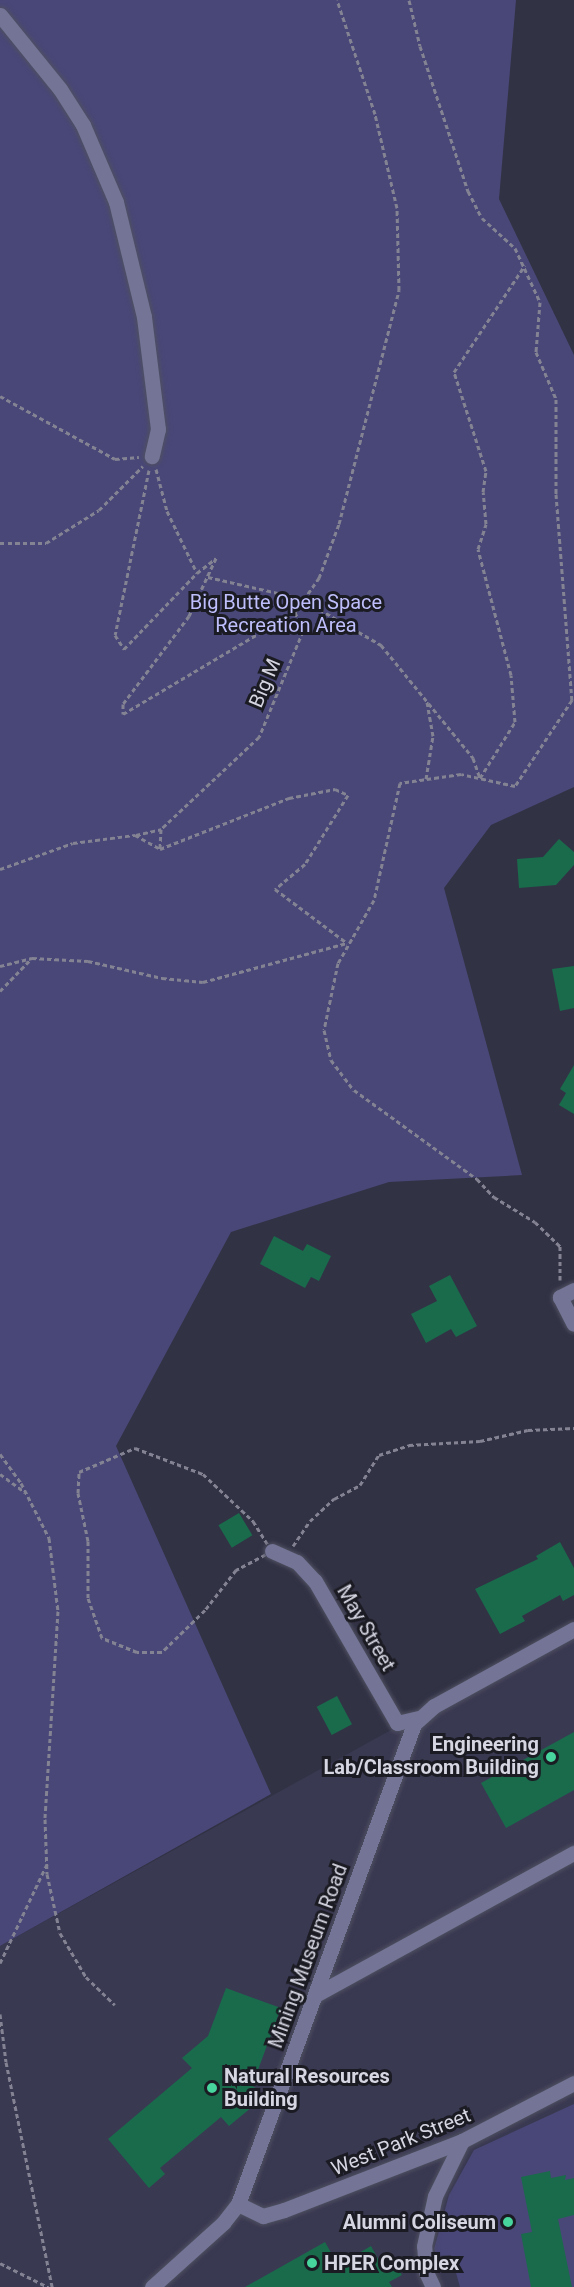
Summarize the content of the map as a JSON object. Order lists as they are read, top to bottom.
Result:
{
  "streets": {
    "street": ["May Street", "Mining Museum Road", "West Park Street"],
    "path": ["Big M"]
  },
  "crossings": [
    ["May Street", "Mining Museum Road"],
    ["Mining Museum Road", "West Park Street"]
  ],
  "parks": ["Big Butte Open Space Recreation Area"],
  "places": [
    "Engineering Lab/Classroom Building",
    "Natural Resources Building",
    "Alumni Coliseum",
    "HPER Complex"
  ]
}
